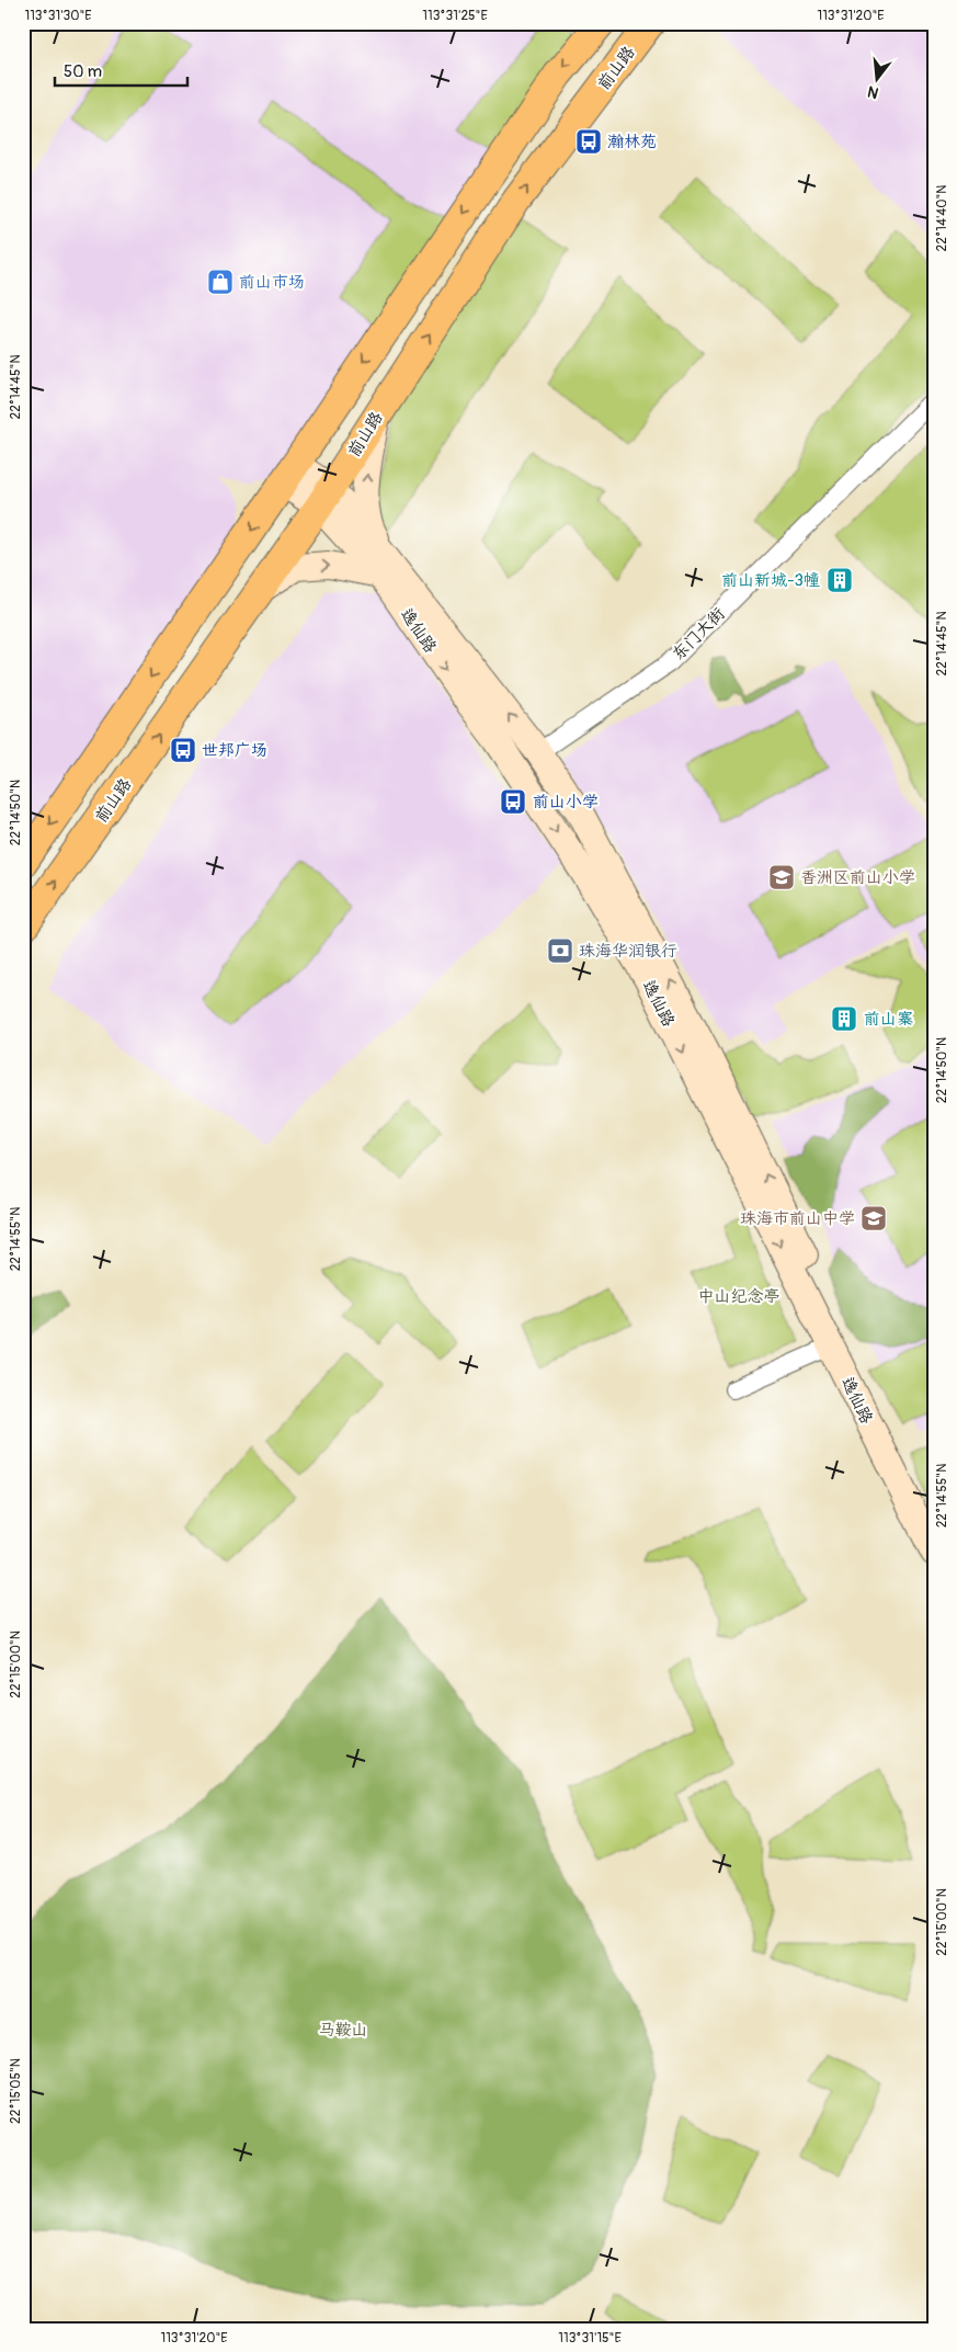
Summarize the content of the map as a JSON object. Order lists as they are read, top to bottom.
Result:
{
  "streets": {
    "main road": ["前山路", "逸仙路"],
    "street": ["东门大街"]
  },
  "crossings": [
    ["前山路", "逸仙路"],
    ["逸仙路", "东门大街"]
  ],
  "parks": ["中山纪念亭", "马鞍山"],
  "places": {
    "bus stop": ["瀚林苑", "世邦广场", "前山小学"],
    "shop": ["前山市场"],
    "building": ["前山新城-3幢", "前山寨"],
    "school or university": ["香洲区前山小学", "珠海市前山中学"],
    "bank": ["珠海华润银行"]
  },
  "scale_bar": "50 m",
  "north": "bottom",
  "coordinates": [
    "113°31'30\"E",
    "113°31'25\"E",
    "113°31'20\"E",
    "22°14'40\"N",
    "22°14'45\"N",
    "22°14'50\"N",
    "22°14'55\"N",
    "22°15'00\"N",
    "22°15'05\"N",
    "113°31'15\"E"
  ]
}
